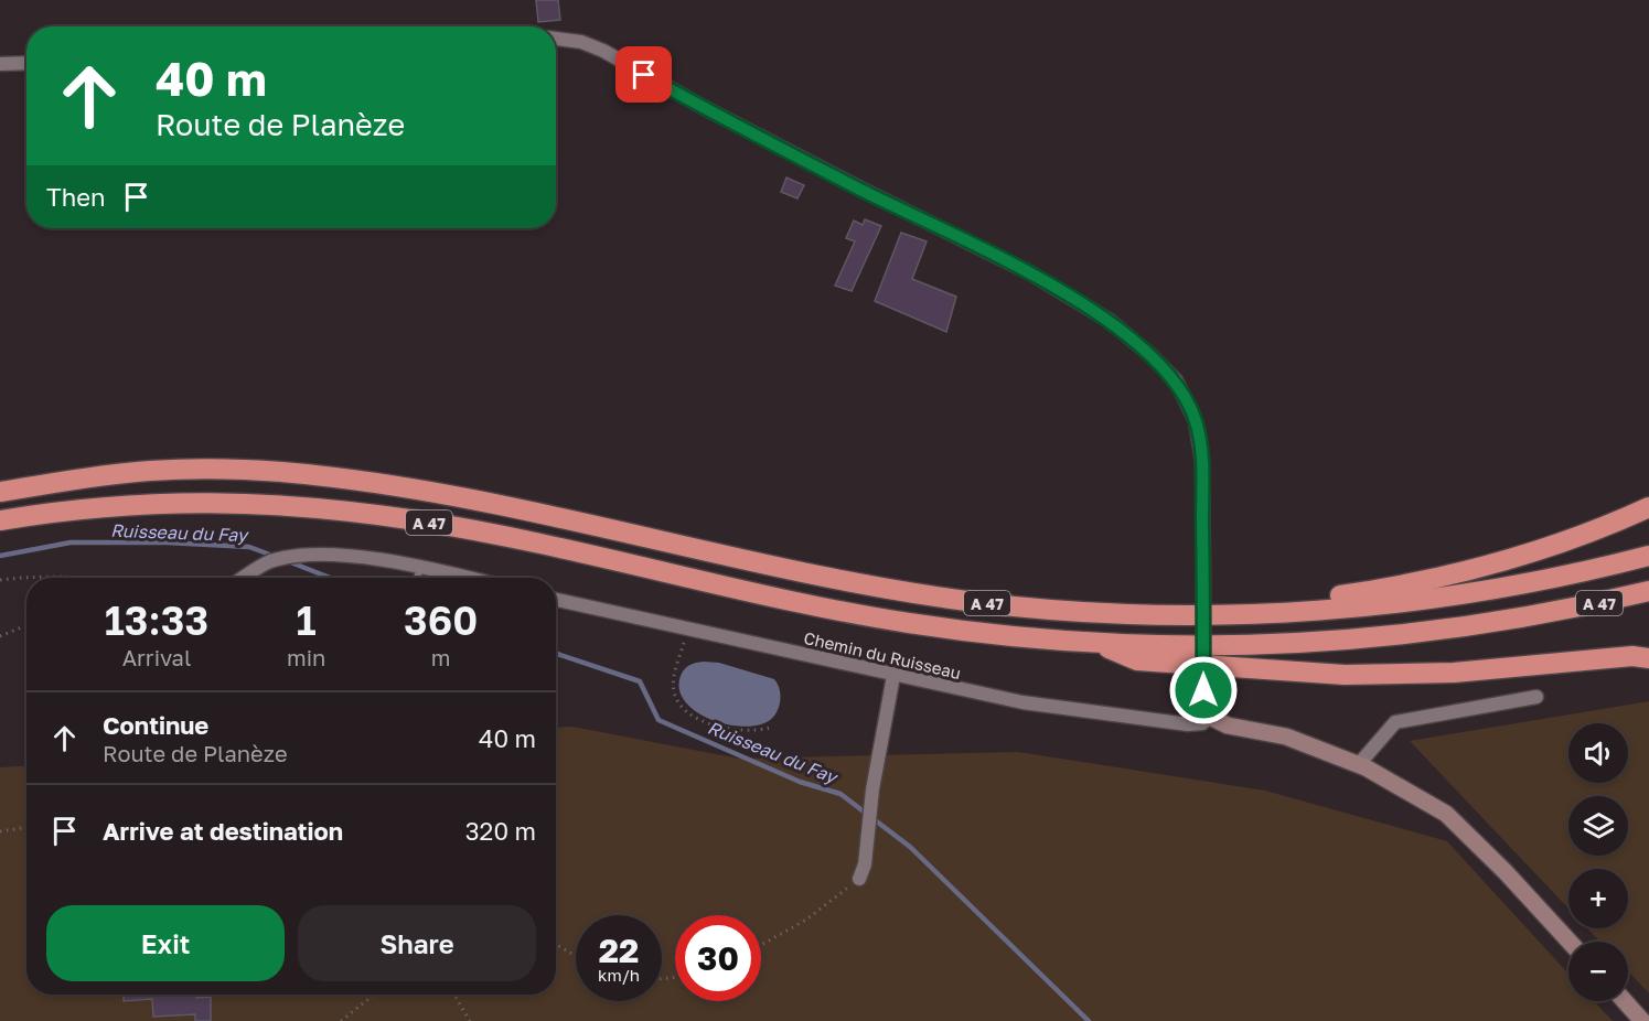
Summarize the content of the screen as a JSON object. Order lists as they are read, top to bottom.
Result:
{
  "streets": {
    "highway": ["A 47"],
    "street": ["Chemin du Ruisseau"]
  },
  "water": ["Ruisseau du Fay"],
  "page": {
    "turn": ["40 m", "Route de Planèze"],
    "then": "Then",
    "eta": [
      "13:33",
      "Arrival",
      "1",
      "min",
      "360",
      "m"
    ],
    "list": [
      {
        "name": "Continue",
        "note": "Route de Planèze",
        "value": "40 m"
      },
      {
        "name": "Arrive at destination",
        "value": "320 m"
      }
    ],
    "map_buttons": ["+", "−"],
    "buttons": ["Exit", "Share"],
    "speed": "22 km/h",
    "limit": "30"
  }
}
